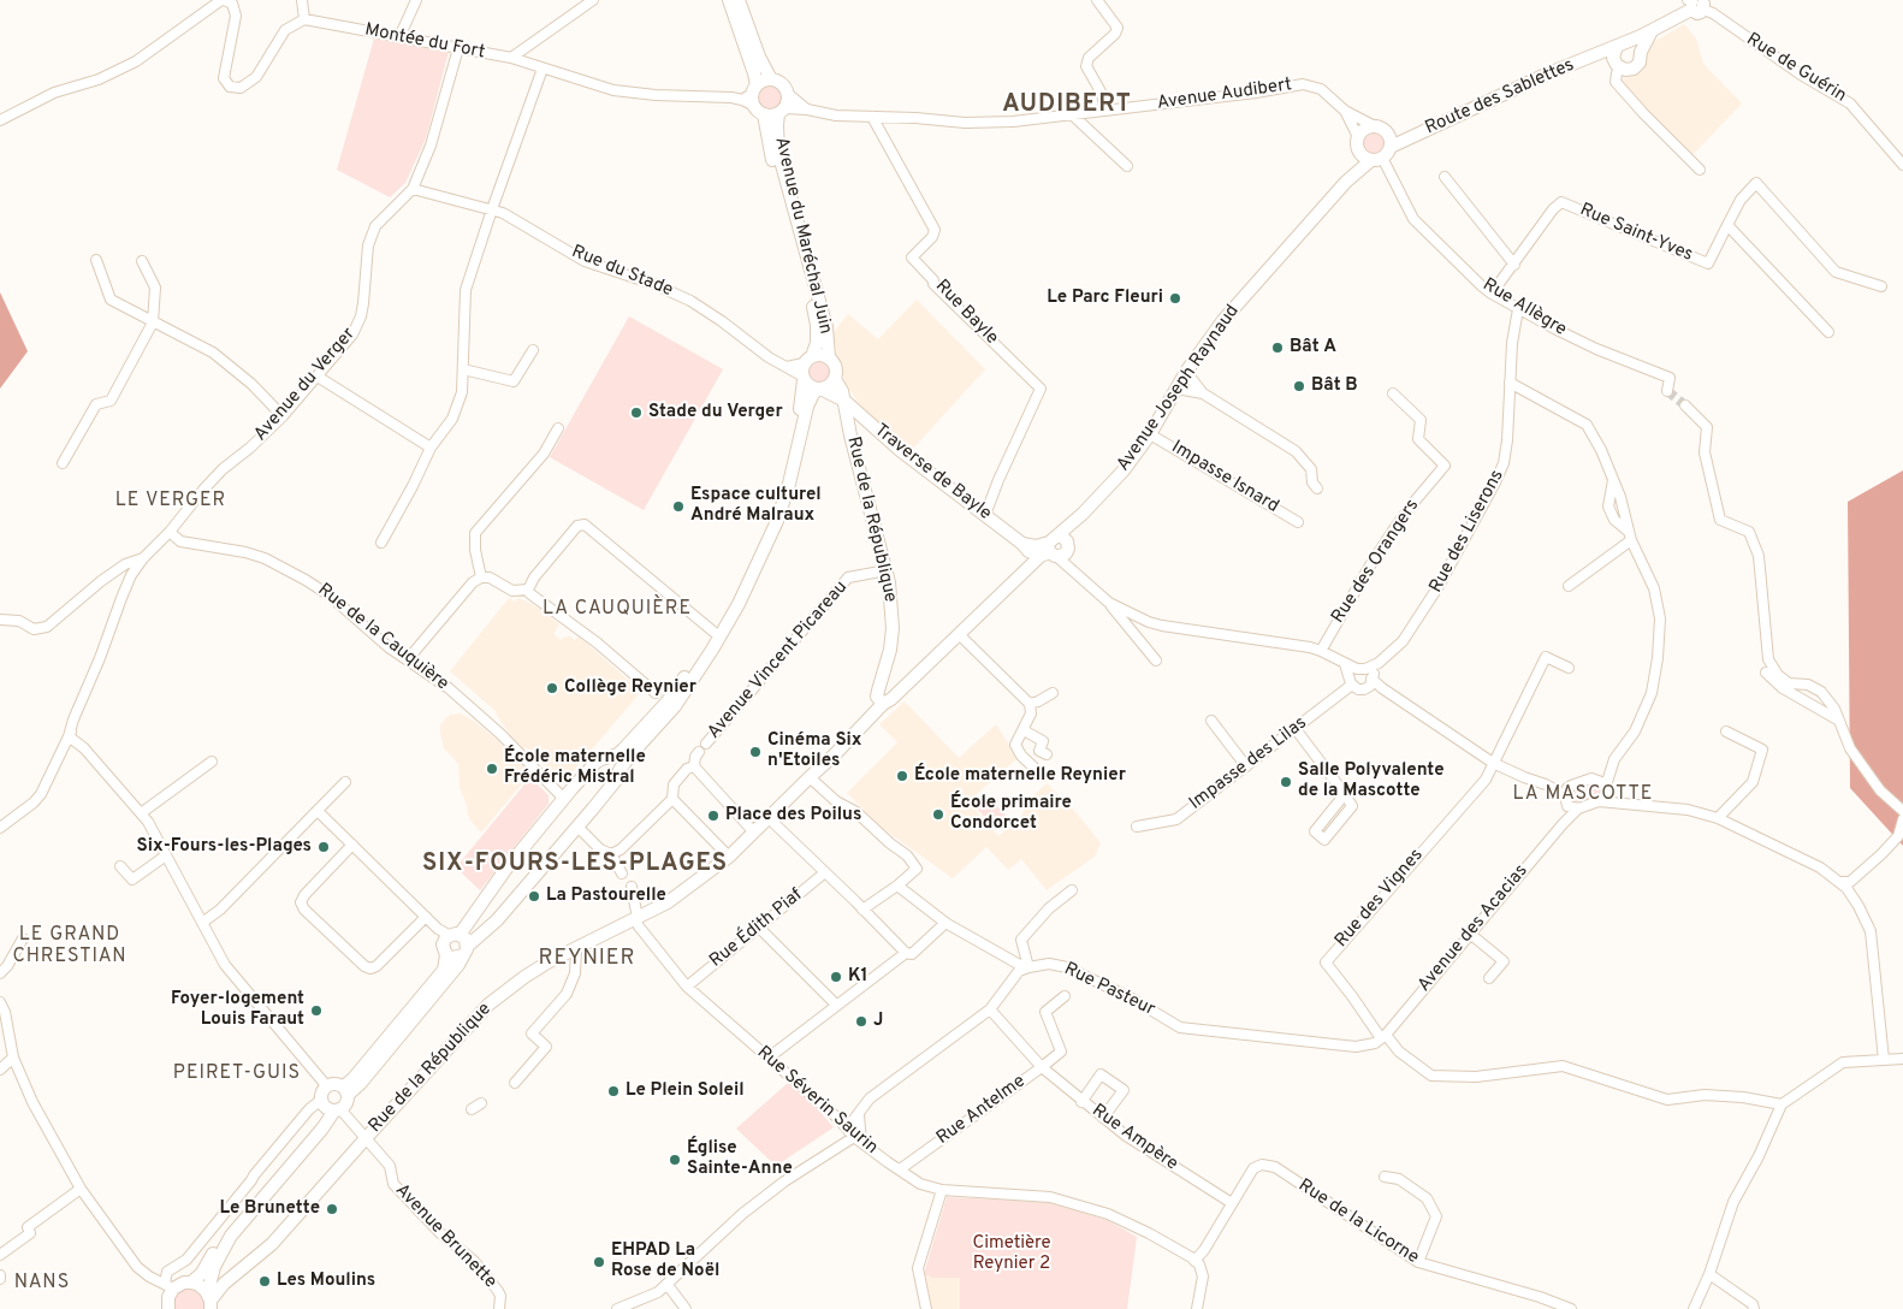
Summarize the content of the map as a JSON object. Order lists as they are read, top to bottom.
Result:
{
  "streets": {
    "main road": [
      "Route des Sablettes",
      "Avenue du Maréchal Juin",
      "Avenue Joseph Raynaud",
      "Traverse de Bayle",
      "Rue de la République"
    ],
    "street": [
      "Montée du Fort",
      "Rue de Guérin",
      "Avenue Audibert",
      "Rue Saint-Yves",
      "Rue du Stade",
      "Rue Allègre",
      "Rue Bayle",
      "Avenue du Verger",
      "Impasse Isnard",
      "Rue des Liserons",
      "Rue des Orangers",
      "Rue de la Cauquière",
      "Avenue Vincent Picareau",
      "Impasse des Lilas",
      "Rue des Vignes",
      "Rue Édith Piaf",
      "Avenue des Acacias",
      "Rue Pasteur",
      "Rue Séverin Saurin",
      "Rue Antelme",
      "Rue Ampère",
      "Rue de la Licorne",
      "Avenue Brunette"
    ]
  },
  "crossings": [
    ["Montée du Fort", "Avenue Audibert"],
    ["Montée du Fort", "Avenue du Maréchal Juin"],
    ["Montée du Fort", "Avenue du Verger"],
    ["Rue de Guérin", "Route des Sablettes"],
    ["Avenue Audibert", "Route des Sablettes"],
    ["Avenue Audibert", "Avenue du Maréchal Juin"],
    ["Avenue Audibert", "Rue Allègre"],
    ["Avenue Audibert", "Rue Bayle"],
    ["Avenue Audibert", "Avenue Joseph Raynaud"],
    ["Route des Sablettes", "Rue Allègre"],
    ["Route des Sablettes", "Avenue Joseph Raynaud"],
    ["Rue Saint-Yves", "Rue Allègre"],
    ["Avenue du Maréchal Juin", "Rue du Stade"],
    ["Avenue du Maréchal Juin", "Traverse de Bayle"],
    ["Avenue du Maréchal Juin", "Rue de la Cauquière"],
    ["Rue du Stade", "Avenue du Verger"],
    ["Rue du Stade", "Traverse de Bayle"],
    ["Rue Allègre", "Avenue Joseph Raynaud"],
    ["Rue Allègre", "Rue des Liserons"],
    ["Rue Bayle", "Traverse de Bayle"],
    ["Avenue du Verger", "Rue de la Cauquière"],
    ["Avenue Joseph Raynaud", "Traverse de Bayle"],
    ["Avenue Joseph Raynaud", "Impasse Isnard"],
    ["Avenue Joseph Raynaud", "Rue de la République"],
    ["Traverse de Bayle", "Rue de la République"],
    ["Rue de la République", "Avenue Vincent Picareau"],
    ["Rue de la République", "Rue Séverin Saurin"],
    ["Rue de la République", "Avenue Brunette"],
    ["Rue des Liserons", "Impasse des Lilas"],
    ["Rue des Vignes", "Avenue des Acacias"],
    ["Rue des Vignes", "Rue Pasteur"],
    ["Rue Édith Piaf", "Rue Séverin Saurin"],
    ["Avenue des Acacias", "Rue Pasteur"],
    ["Rue Séverin Saurin", "Rue Antelme"],
    ["Rue Séverin Saurin", "Rue de la Licorne"],
    ["Rue Antelme", "Rue Ampère"],
    ["Rue Ampère", "Rue de la Licorne"]
  ],
  "districts": [
    "AUDIBERT",
    "LE VERGER",
    "LA CAUQUIÈRE",
    "LA MASCOTTE",
    "SIX-FOURS-LES-PLAGES",
    "LE GRAND CHRESTIAN",
    "REYNIER",
    "PEIRET-GUIS",
    "NANS"
  ],
  "parks": ["Cimetière Reynier 2"],
  "places": [
    "Le Parc Fleuri",
    "Bât A",
    "Bât B",
    "Stade du Verger",
    "Espace culturel André Malraux",
    "Collège Reynier",
    "Cinéma Six n'Etoiles",
    "École maternelle Frédéric Mistral",
    "École maternelle Reynier",
    "Salle Polyvalente de la Mascotte",
    "École primaire Condorcet",
    "Place des Poilus",
    "Six-Fours-les-Plages",
    "La Pastourelle",
    "K1",
    "Foyer-logement Louis Faraut",
    "J",
    "Le Plein Soleil",
    "Église Sainte-Anne",
    "Le Brunette",
    "EHPAD La Rose de Noël",
    "Les Moulins"
  ]
}
